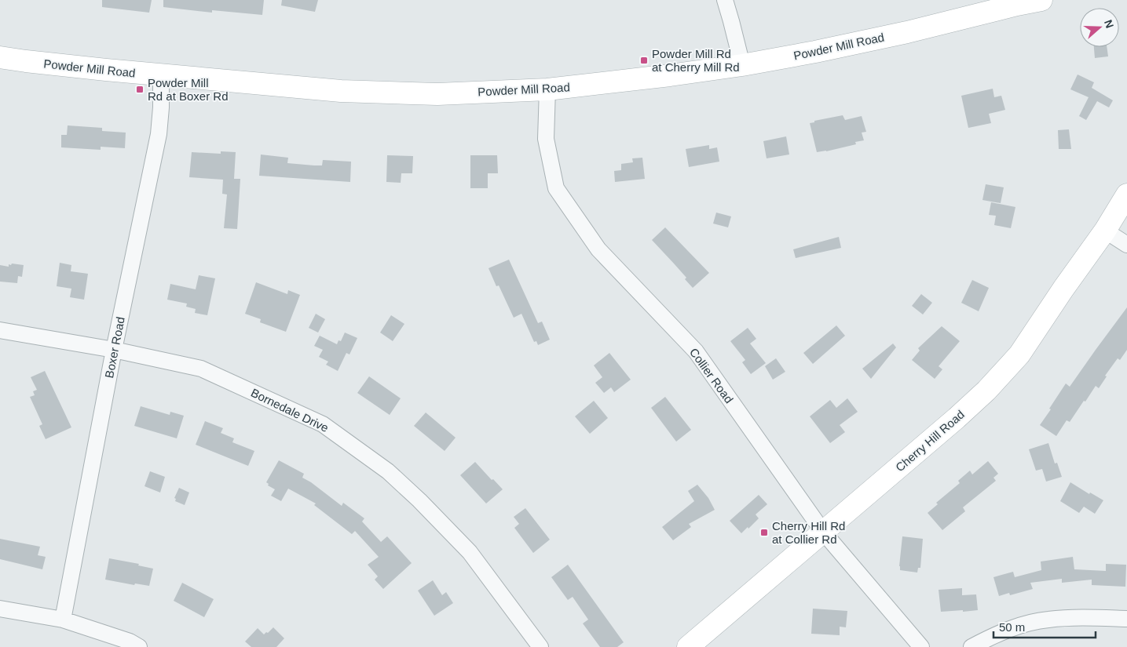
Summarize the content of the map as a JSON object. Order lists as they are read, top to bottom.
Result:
{
  "streets": {
    "main road": ["Powder Mill Road", "Cherry Hill Road"],
    "street": ["Boxer Road", "Collier Road", "Bornedale Drive"]
  },
  "crossings": [
    ["Powder Mill Road", "Boxer Road"],
    ["Powder Mill Road", "Collier Road"],
    ["Boxer Road", "Bornedale Drive"],
    ["Collier Road", "Cherry Hill Road"]
  ],
  "places": {
    "transit": ["Powder Mill Rd at Cherry Mill Rd", "Powder Mill Rd at Boxer Rd", "Cherry Hill Rd at Collier Rd"]
  },
  "scale_bar": "50 m",
  "north": "right"
}
